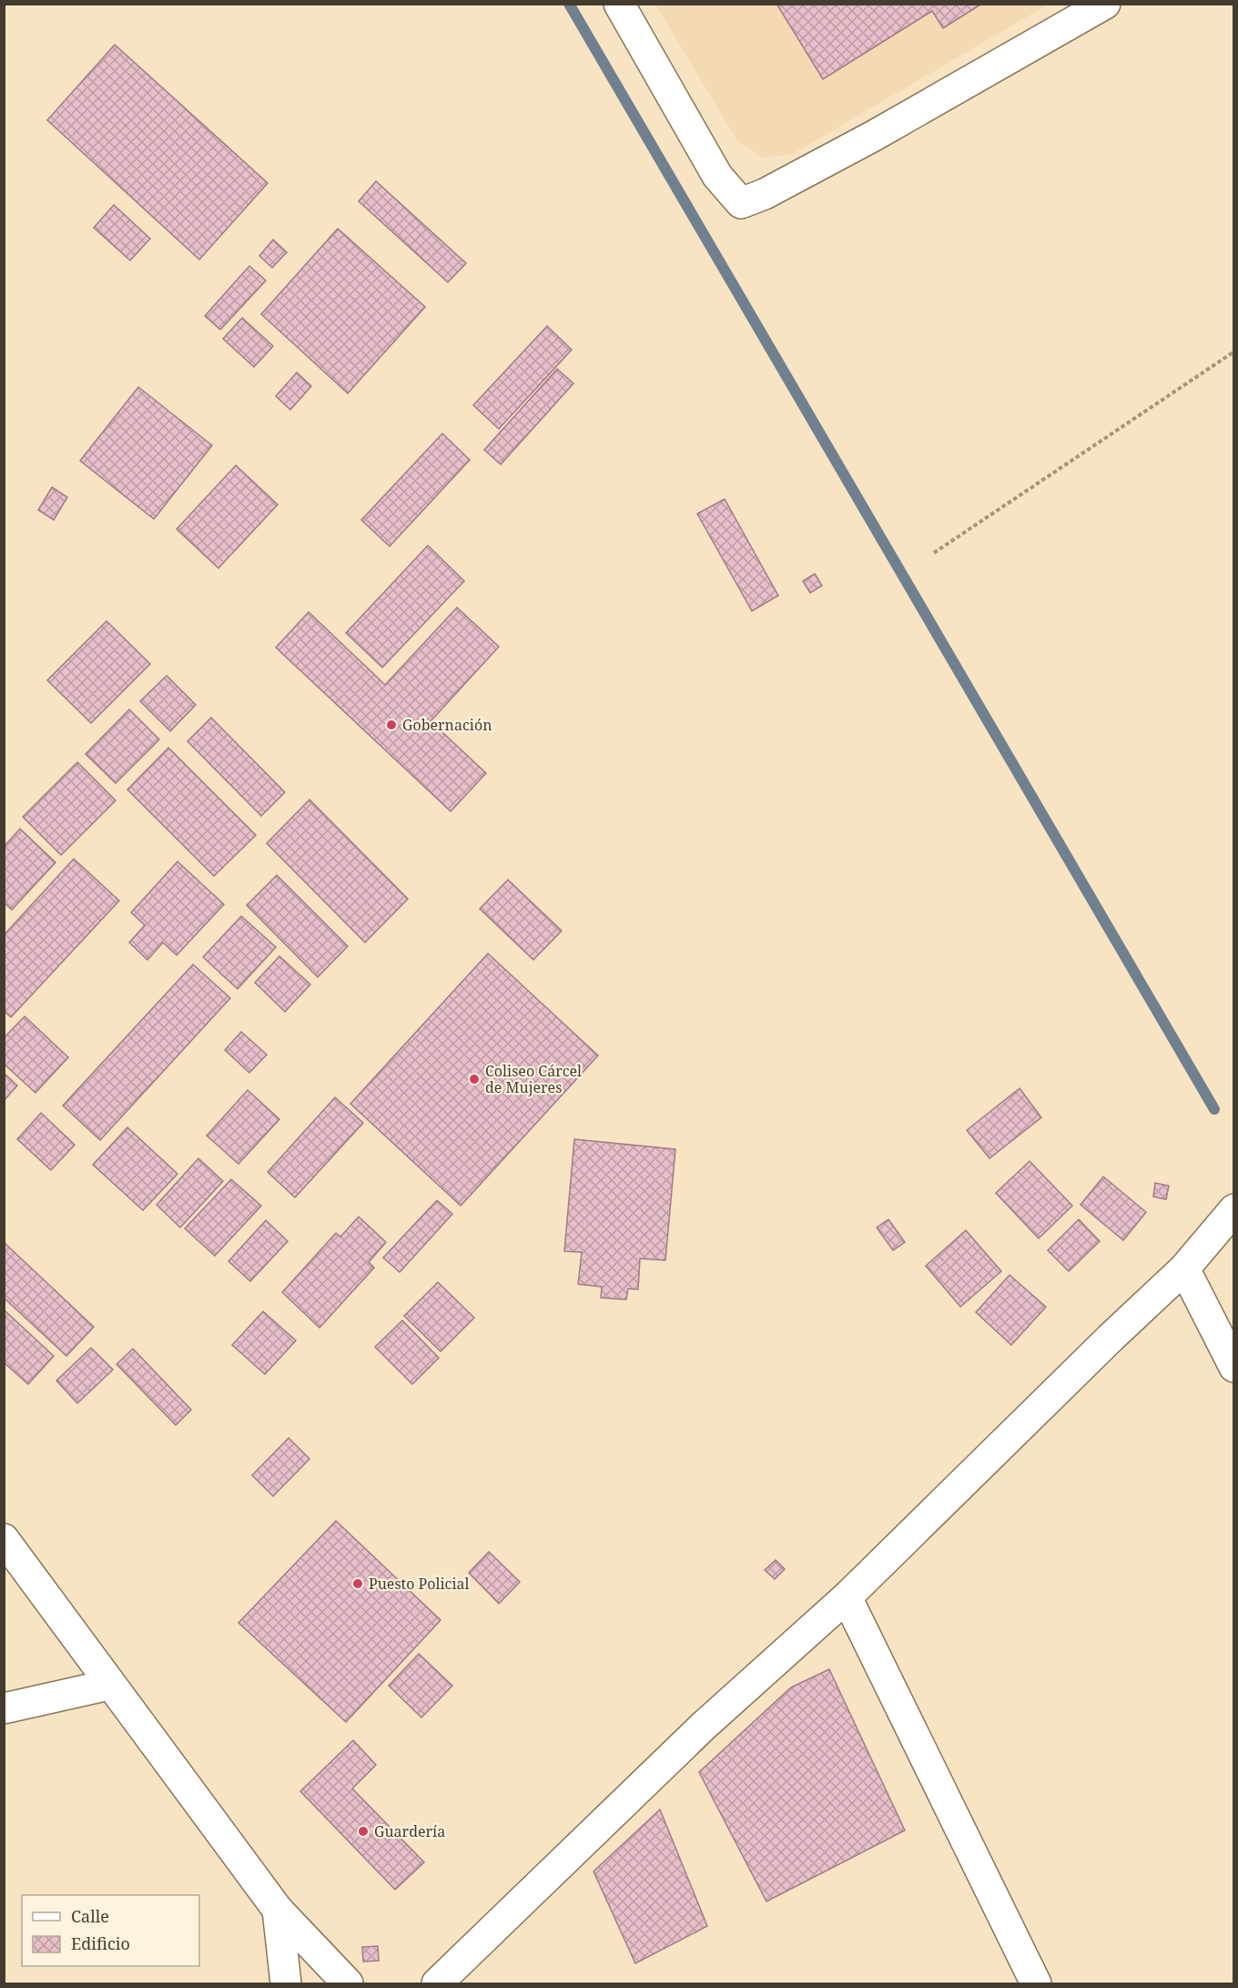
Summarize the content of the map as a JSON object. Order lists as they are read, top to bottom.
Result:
{
  "places": [
    "Gobernación",
    "Coliseo Cárcel de Mujeres",
    "Puesto Policial",
    "Guardería"
  ],
  "legend": ["Calle", "Edificio"]
}
